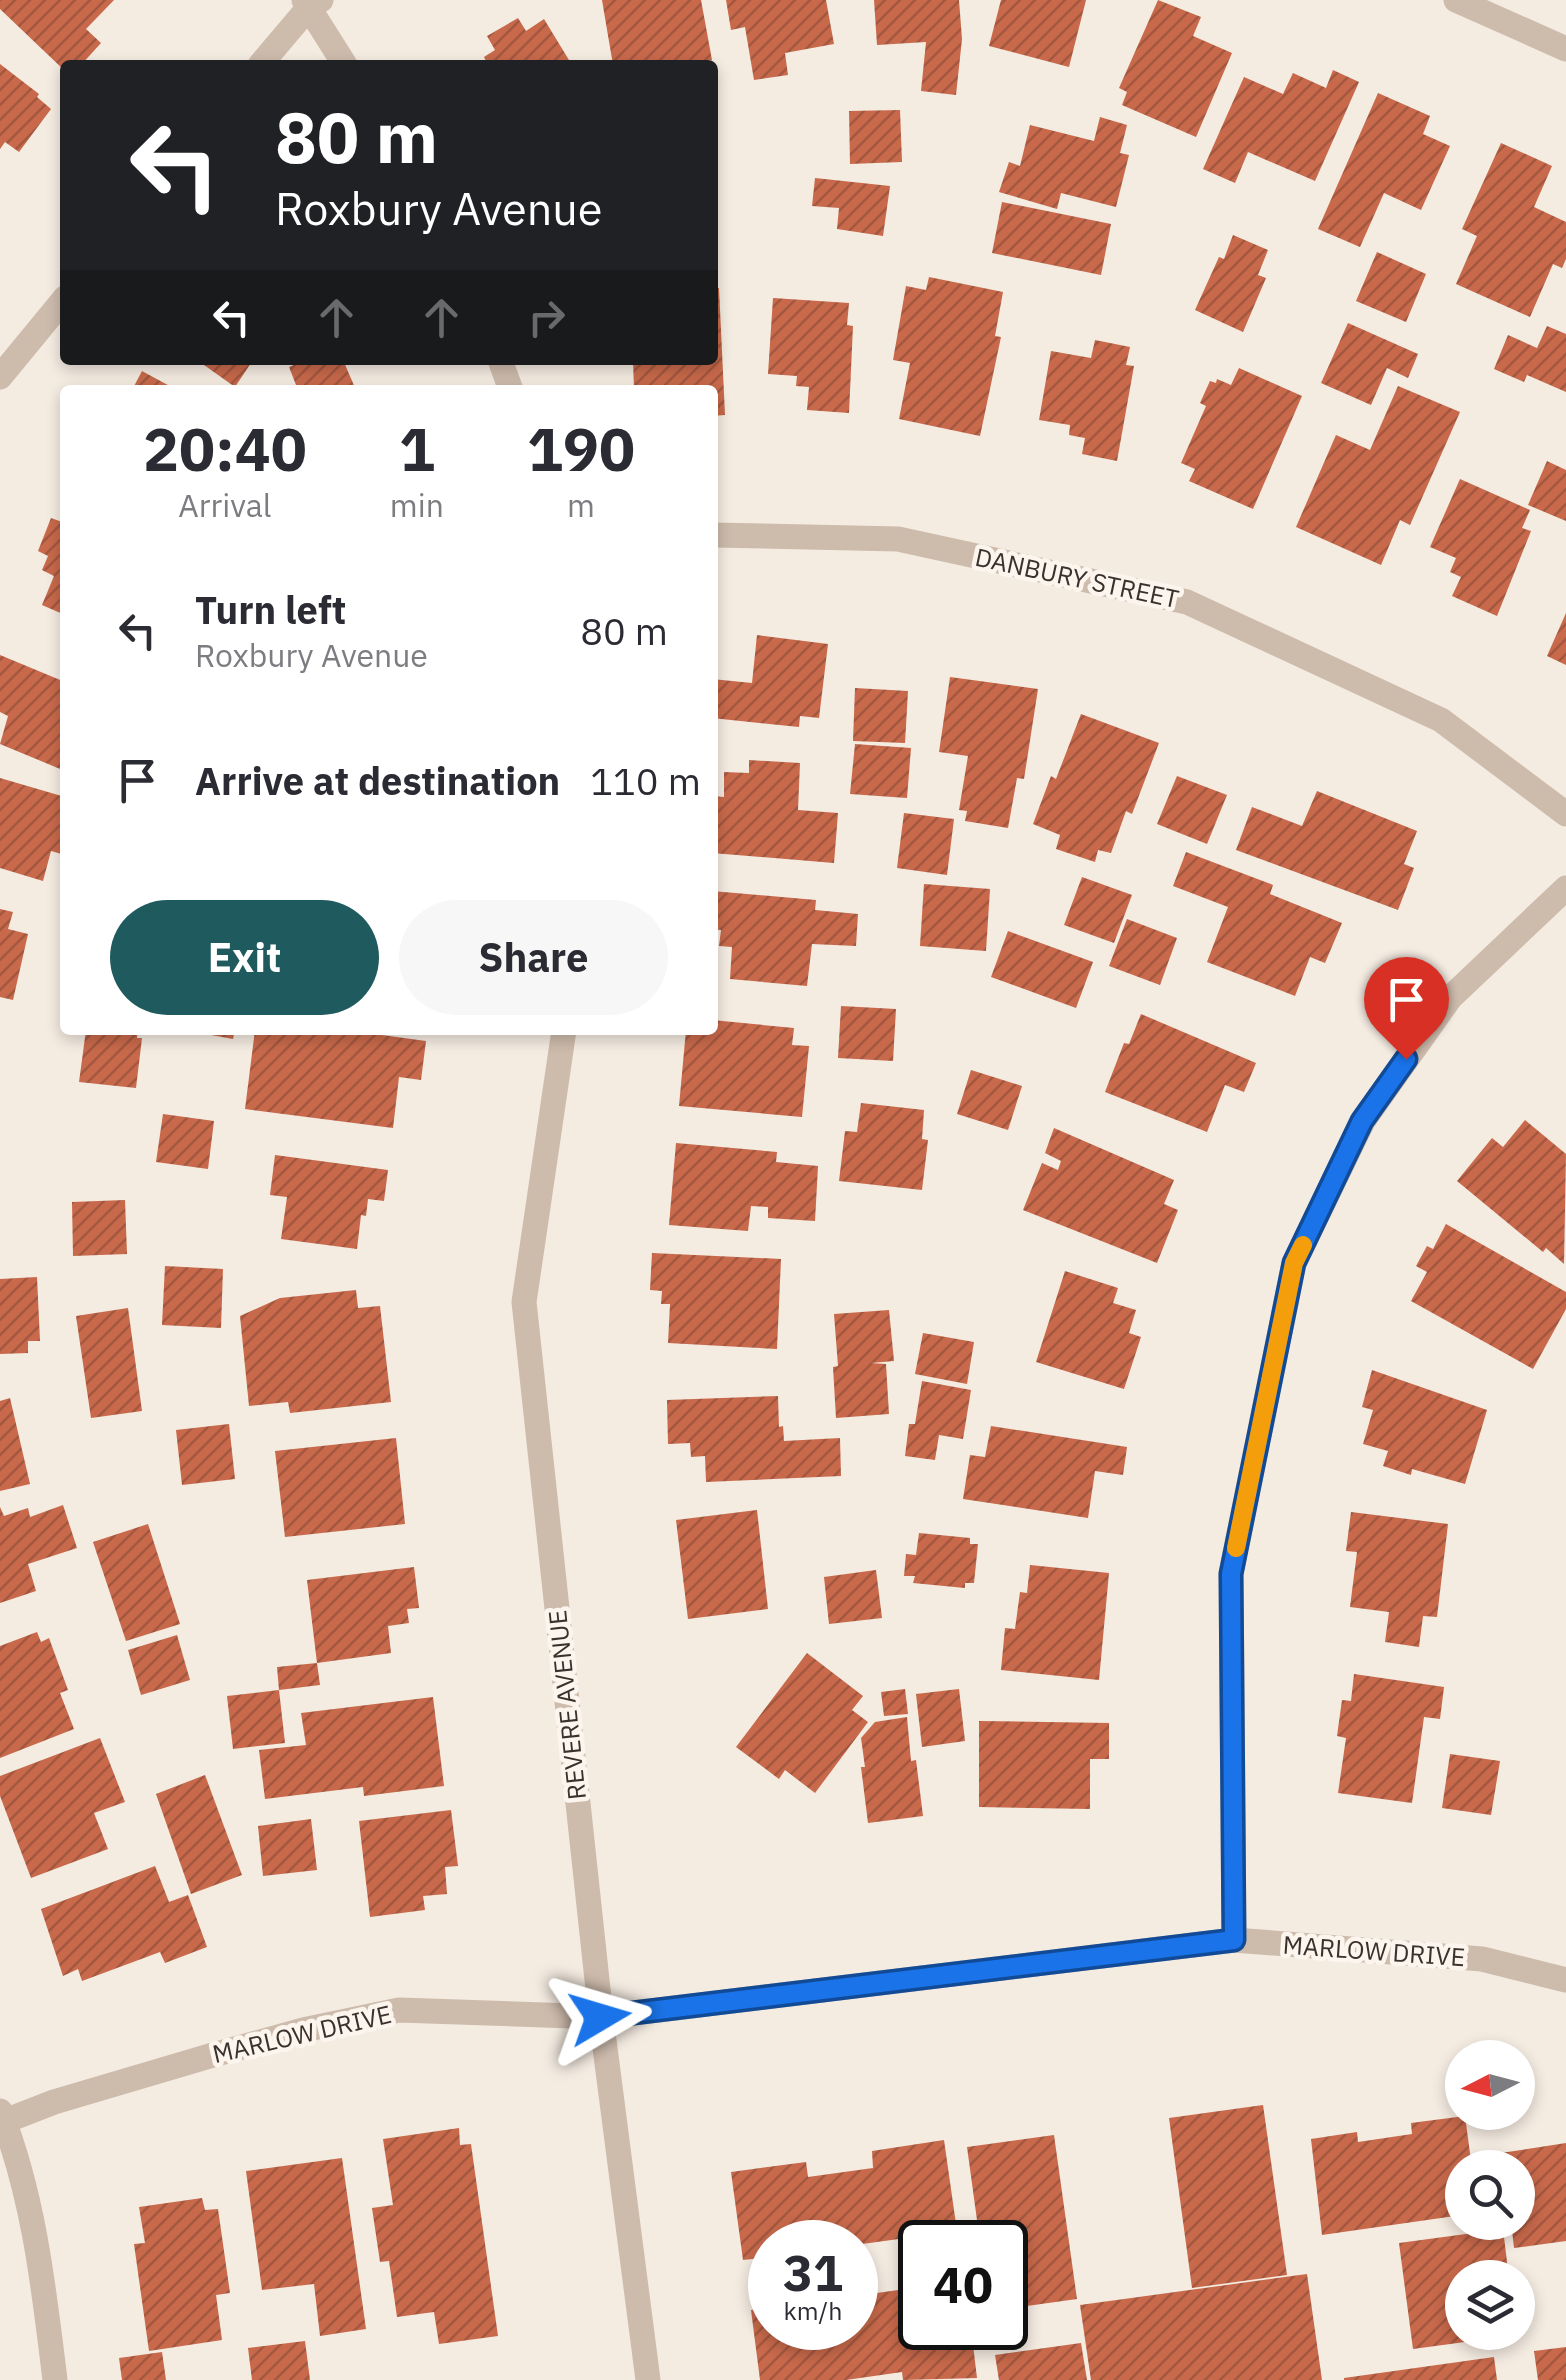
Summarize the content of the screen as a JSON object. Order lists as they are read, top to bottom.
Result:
{
  "streets": {
    "street": ["DANBURY STREET", "REVERE AVENUE", "MARLOW DRIVE"]
  },
  "crossings": [
    ["REVERE AVENUE", "MARLOW DRIVE"]
  ],
  "north": "left",
  "page": {
    "turn": ["80 m", "Roxbury Avenue"],
    "eta": [
      "20:40",
      "Arrival",
      "1",
      "min",
      "190",
      "m"
    ],
    "list": [
      {
        "name": "Turn left",
        "note": "Roxbury Avenue",
        "value": "80 m"
      },
      {
        "name": "Arrive at destination",
        "value": "110 m"
      }
    ],
    "buttons": ["Exit", "Share"],
    "speed": "31 km/h",
    "limit": "40"
  }
}
